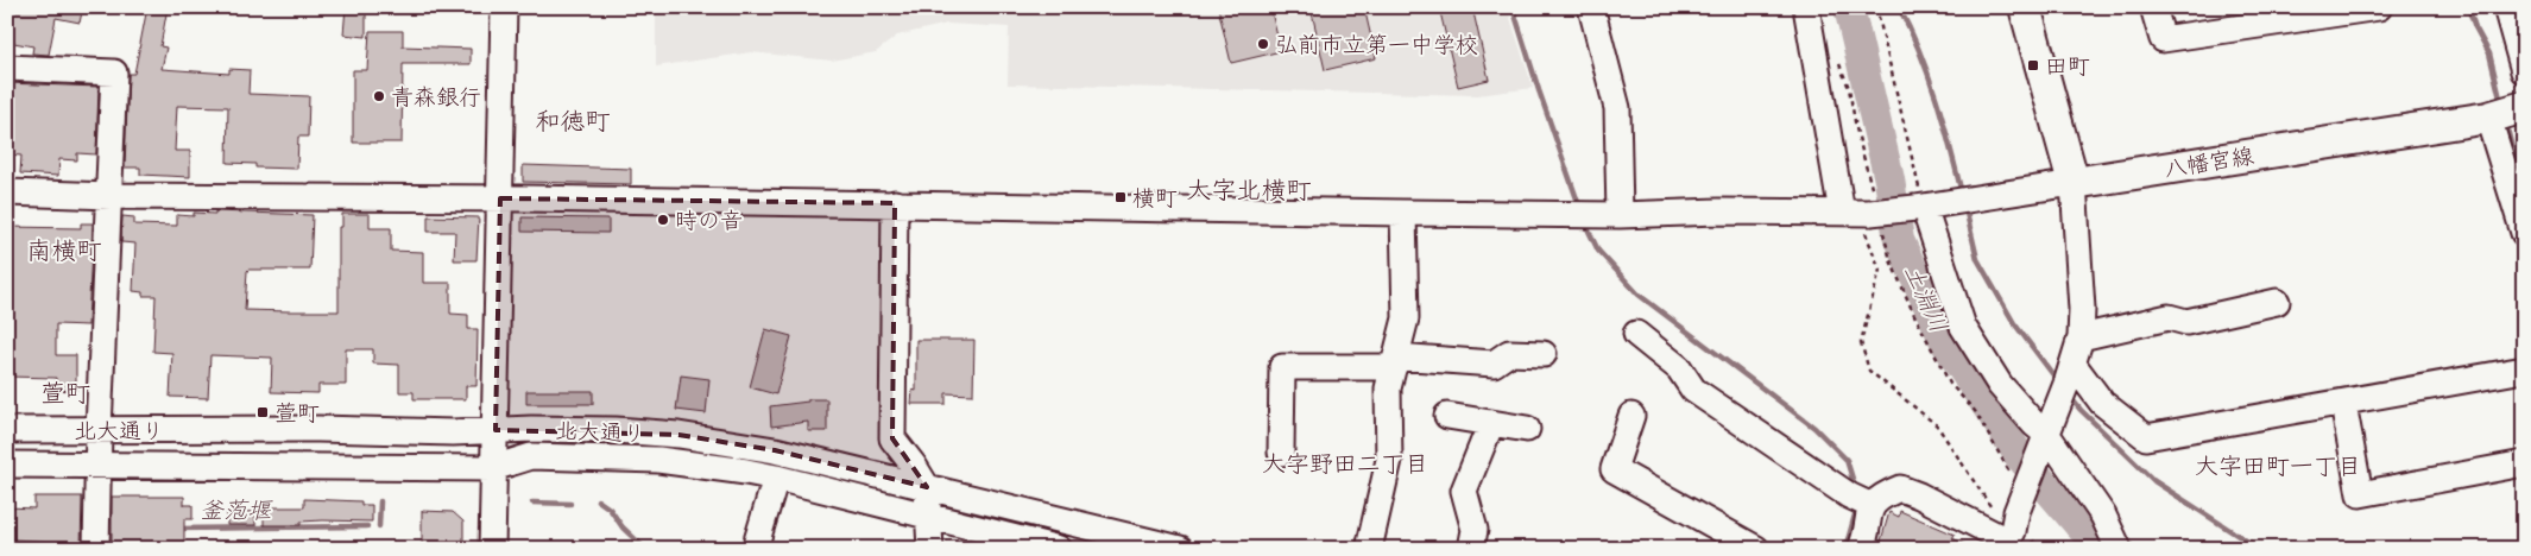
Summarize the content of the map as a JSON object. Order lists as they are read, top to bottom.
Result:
{
  "streets": {
    "main road": ["八幡宮線"],
    "street": ["北大通り"]
  },
  "districts": [
    "和徳町",
    "大字北横町",
    "南横町",
    "萱町",
    "大字野田二丁目",
    "大字田町一丁目"
  ],
  "water": ["土淵川", "釜萢堰"],
  "places": {
    "other": ["弘前市立第一中学校", "青森銀行", "時の音"],
    "transit": ["田町", "横町", "萱町"]
  }
}
